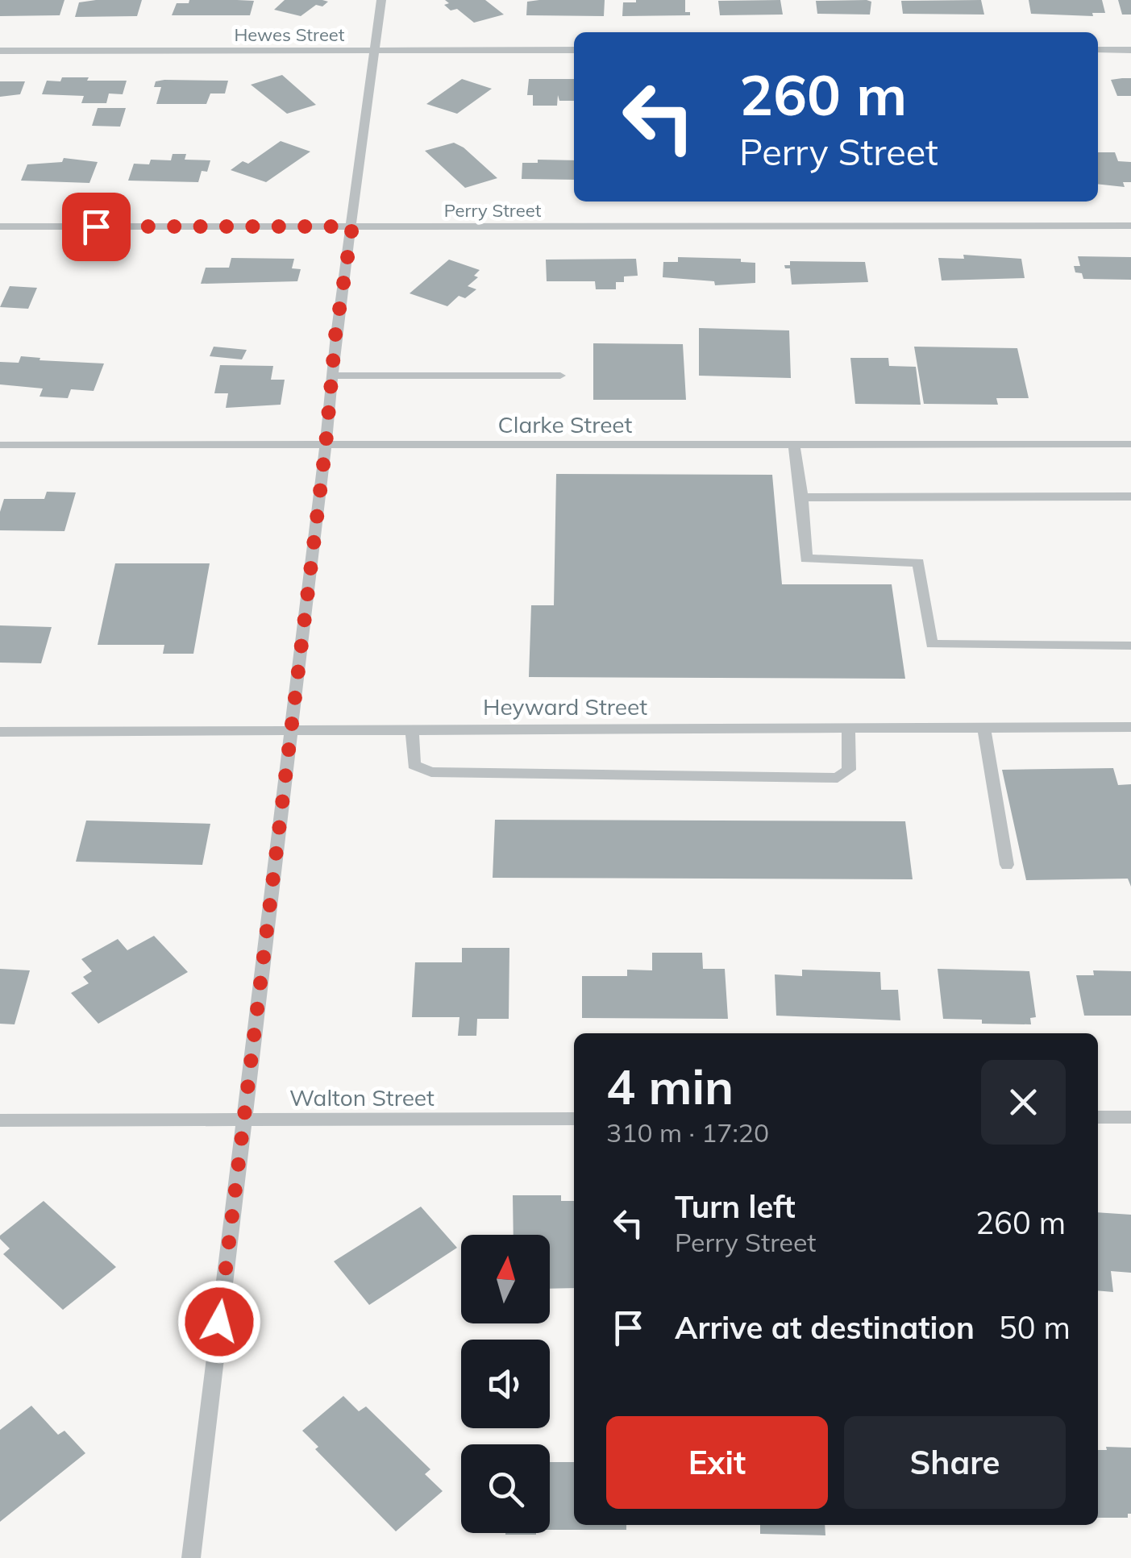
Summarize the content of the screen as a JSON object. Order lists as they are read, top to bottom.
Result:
{
  "streets": {
    "street": [
      "Hewes Street",
      "Perry Street",
      "Clarke Street",
      "Heyward Street",
      "Walton Street"
    ]
  },
  "north": "top",
  "page": {
    "turn": ["260 m", "Perry Street"],
    "heading": ["4 min", "310 m · 17:20"],
    "list": [
      {
        "name": "Turn left",
        "note": "Perry Street",
        "value": "260 m"
      },
      {
        "name": "Arrive at destination",
        "value": "50 m"
      }
    ],
    "buttons": ["Exit", "Share"]
  }
}
